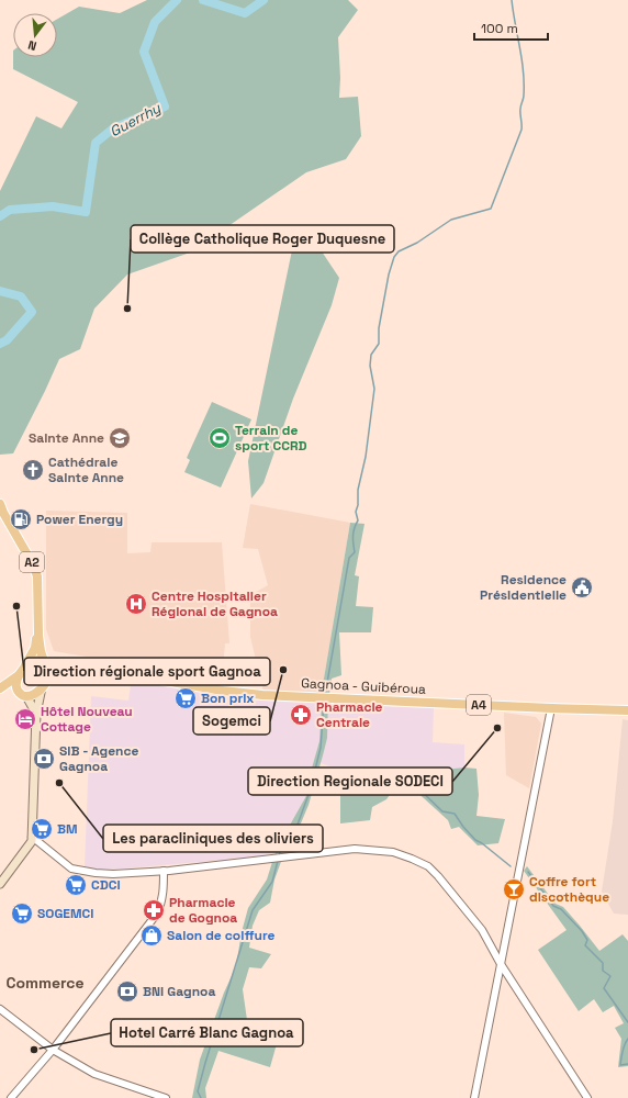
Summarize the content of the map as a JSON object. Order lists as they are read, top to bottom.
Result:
{
  "streets": {
    "main road": ["A2", "Gagnoa - Guibéroua", "A4"]
  },
  "crossings": [
    ["A2", "Gagnoa - Guibéroua"]
  ],
  "districts": ["Commerce"],
  "water": ["Guerrhy"],
  "places": {
    "other": [
      "Collège Catholique Roger Duquesne",
      "Direction régionale sport Gagnoa",
      "Sogemci",
      "Direction Regionale SODECI",
      "Les paracliniques des oliviers",
      "Hotel Carré Blanc Gagnoa"
    ],
    "school or university": ["Sainte Anne"],
    "sports": ["Terrain de sport CCRD"],
    "church": ["Cathédrale Sainte Anne"],
    "fuel station": ["Power Energy"],
    "public building": ["Residence Présidentielle"],
    "hospital": ["Centre Hospitalier Régional de Gagnoa"],
    "supermarket": [
      "Bon prix",
      "BM",
      "CDCI",
      "SOGEMCI"
    ],
    "pharmacy": ["Pharmacie Centrale", "Pharmacie de Gognoa"],
    "hotel": ["Hôtel Nouveau Cottage"],
    "bank": ["SIB - Agence Gagnoa", "BNI Gagnoa"],
    "bar": ["Coffre fort discothèque"],
    "shop": ["Salon de coiffure"]
  },
  "scale_bar": "100 m",
  "north": "bottom"
}
